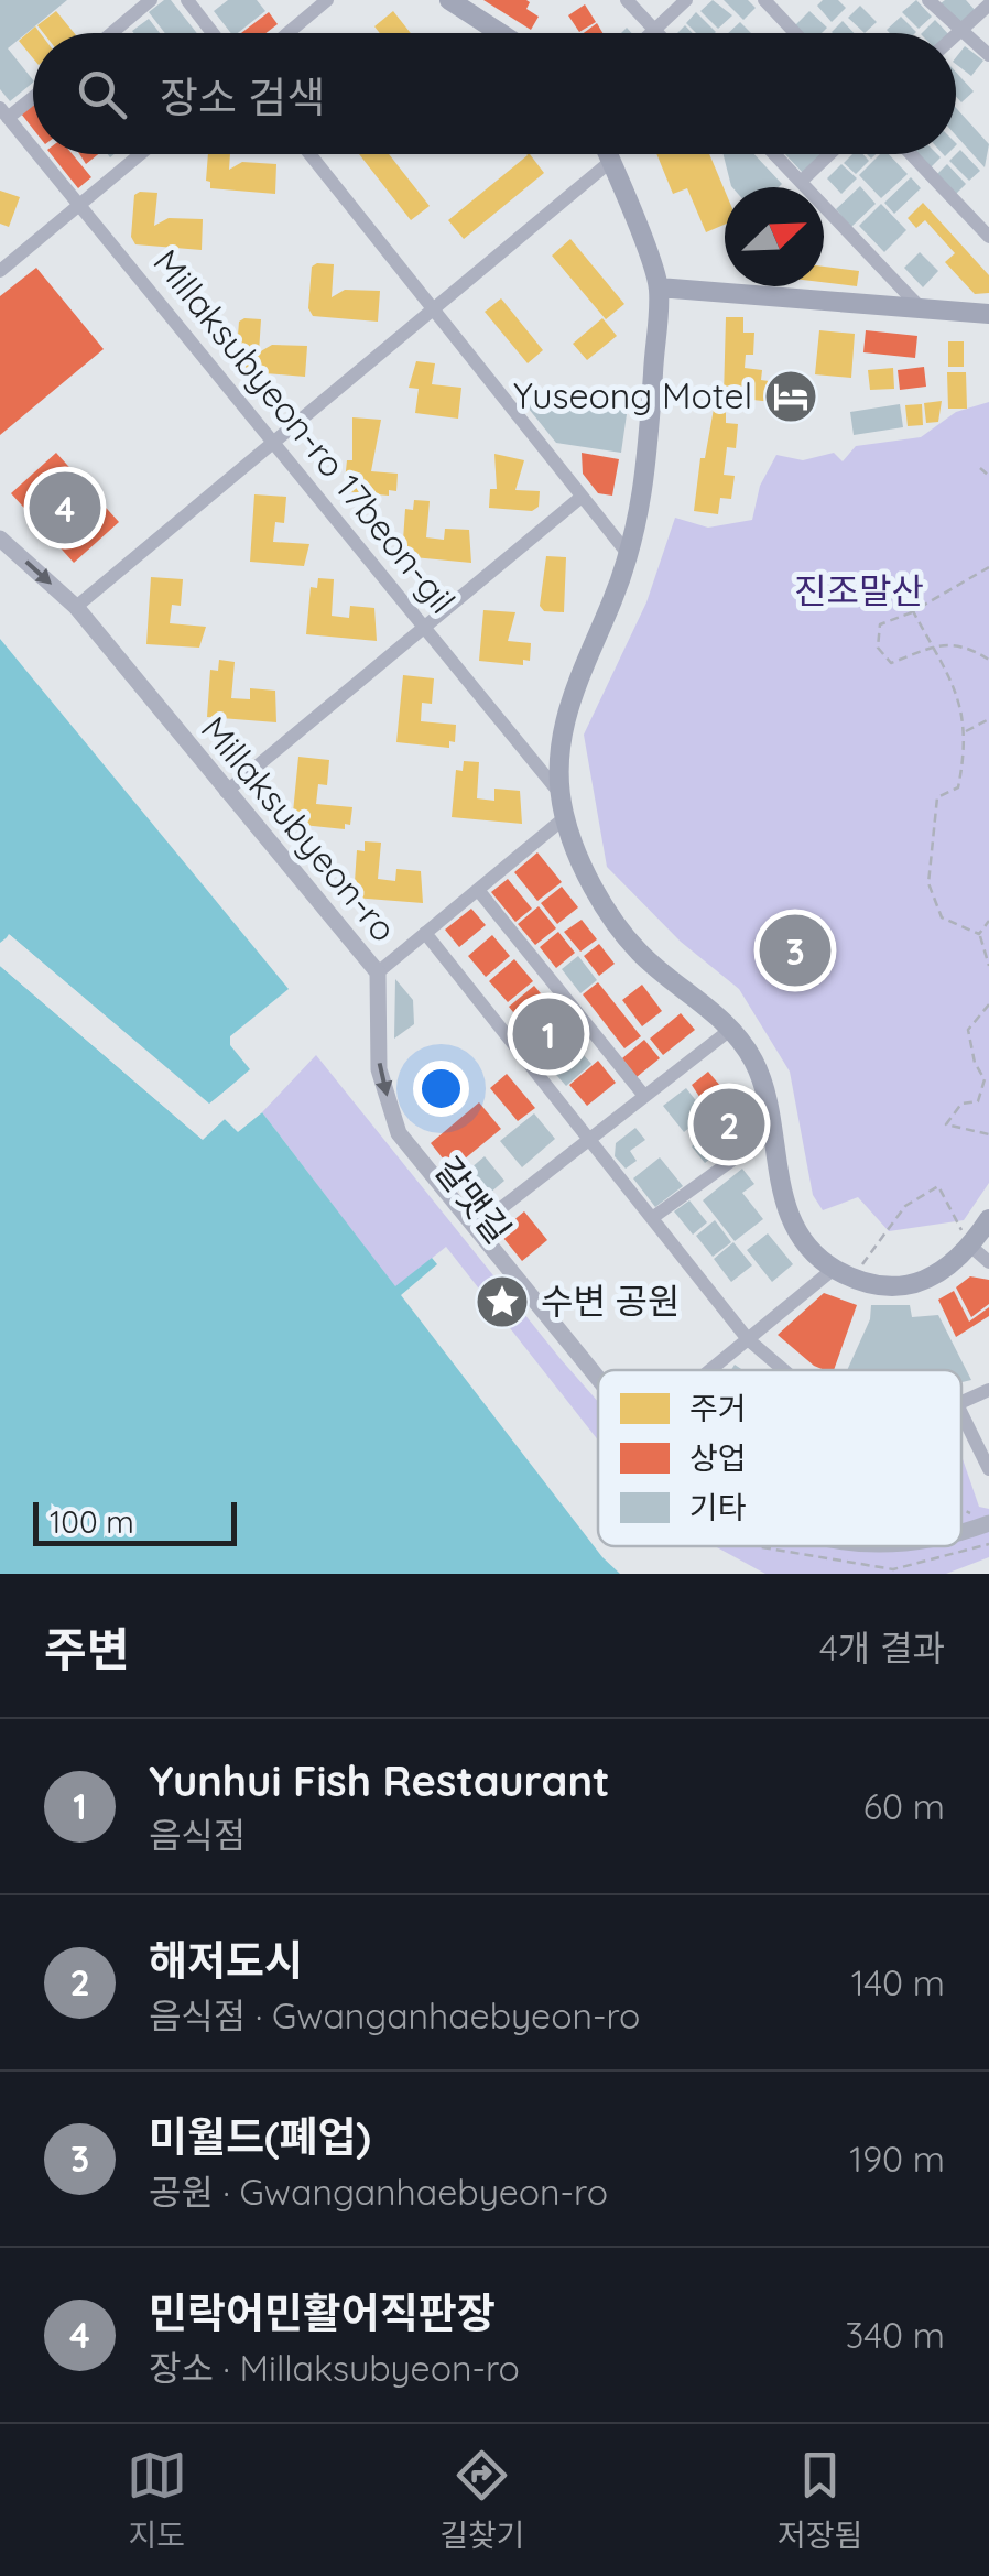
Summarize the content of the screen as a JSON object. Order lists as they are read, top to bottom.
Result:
{
  "streets": {
    "street": ["Millaksubyeon-ro 17beon-gil", "Millaksubyeon-ro"]
  },
  "parks": ["진조말산"],
  "places": {
    "hotel": ["Yuseong Motel"],
    "place": ["수변 공원"]
  },
  "legend": ["주거", "상업", "기타"],
  "scale_bar": "100 m",
  "north": "top right",
  "page": {
    "search": "장소 검색",
    "pins": [
      "4",
      "3",
      "1",
      "2"
    ],
    "scale": "100 m",
    "heading": ["주변", "4개 결과"],
    "list": [
      {
        "mark": "1",
        "name": "Yunhui Fish Restaurant",
        "note": "음식점",
        "value": "60 m"
      },
      {
        "mark": "2",
        "name": "해저도시",
        "note": "음식점 · Gwanganhaebyeon-ro",
        "value": "140 m"
      },
      {
        "mark": "3",
        "name": "미월드(폐업)",
        "note": "공원 · Gwanganhaebyeon-ro",
        "value": "190 m"
      },
      {
        "mark": "4",
        "name": "민락어민활어직판장",
        "note": "장소 · Millaksubyeon-ro",
        "value": "340 m"
      }
    ],
    "nav": ["지도", "길찾기", "저장됨"]
  }
}
